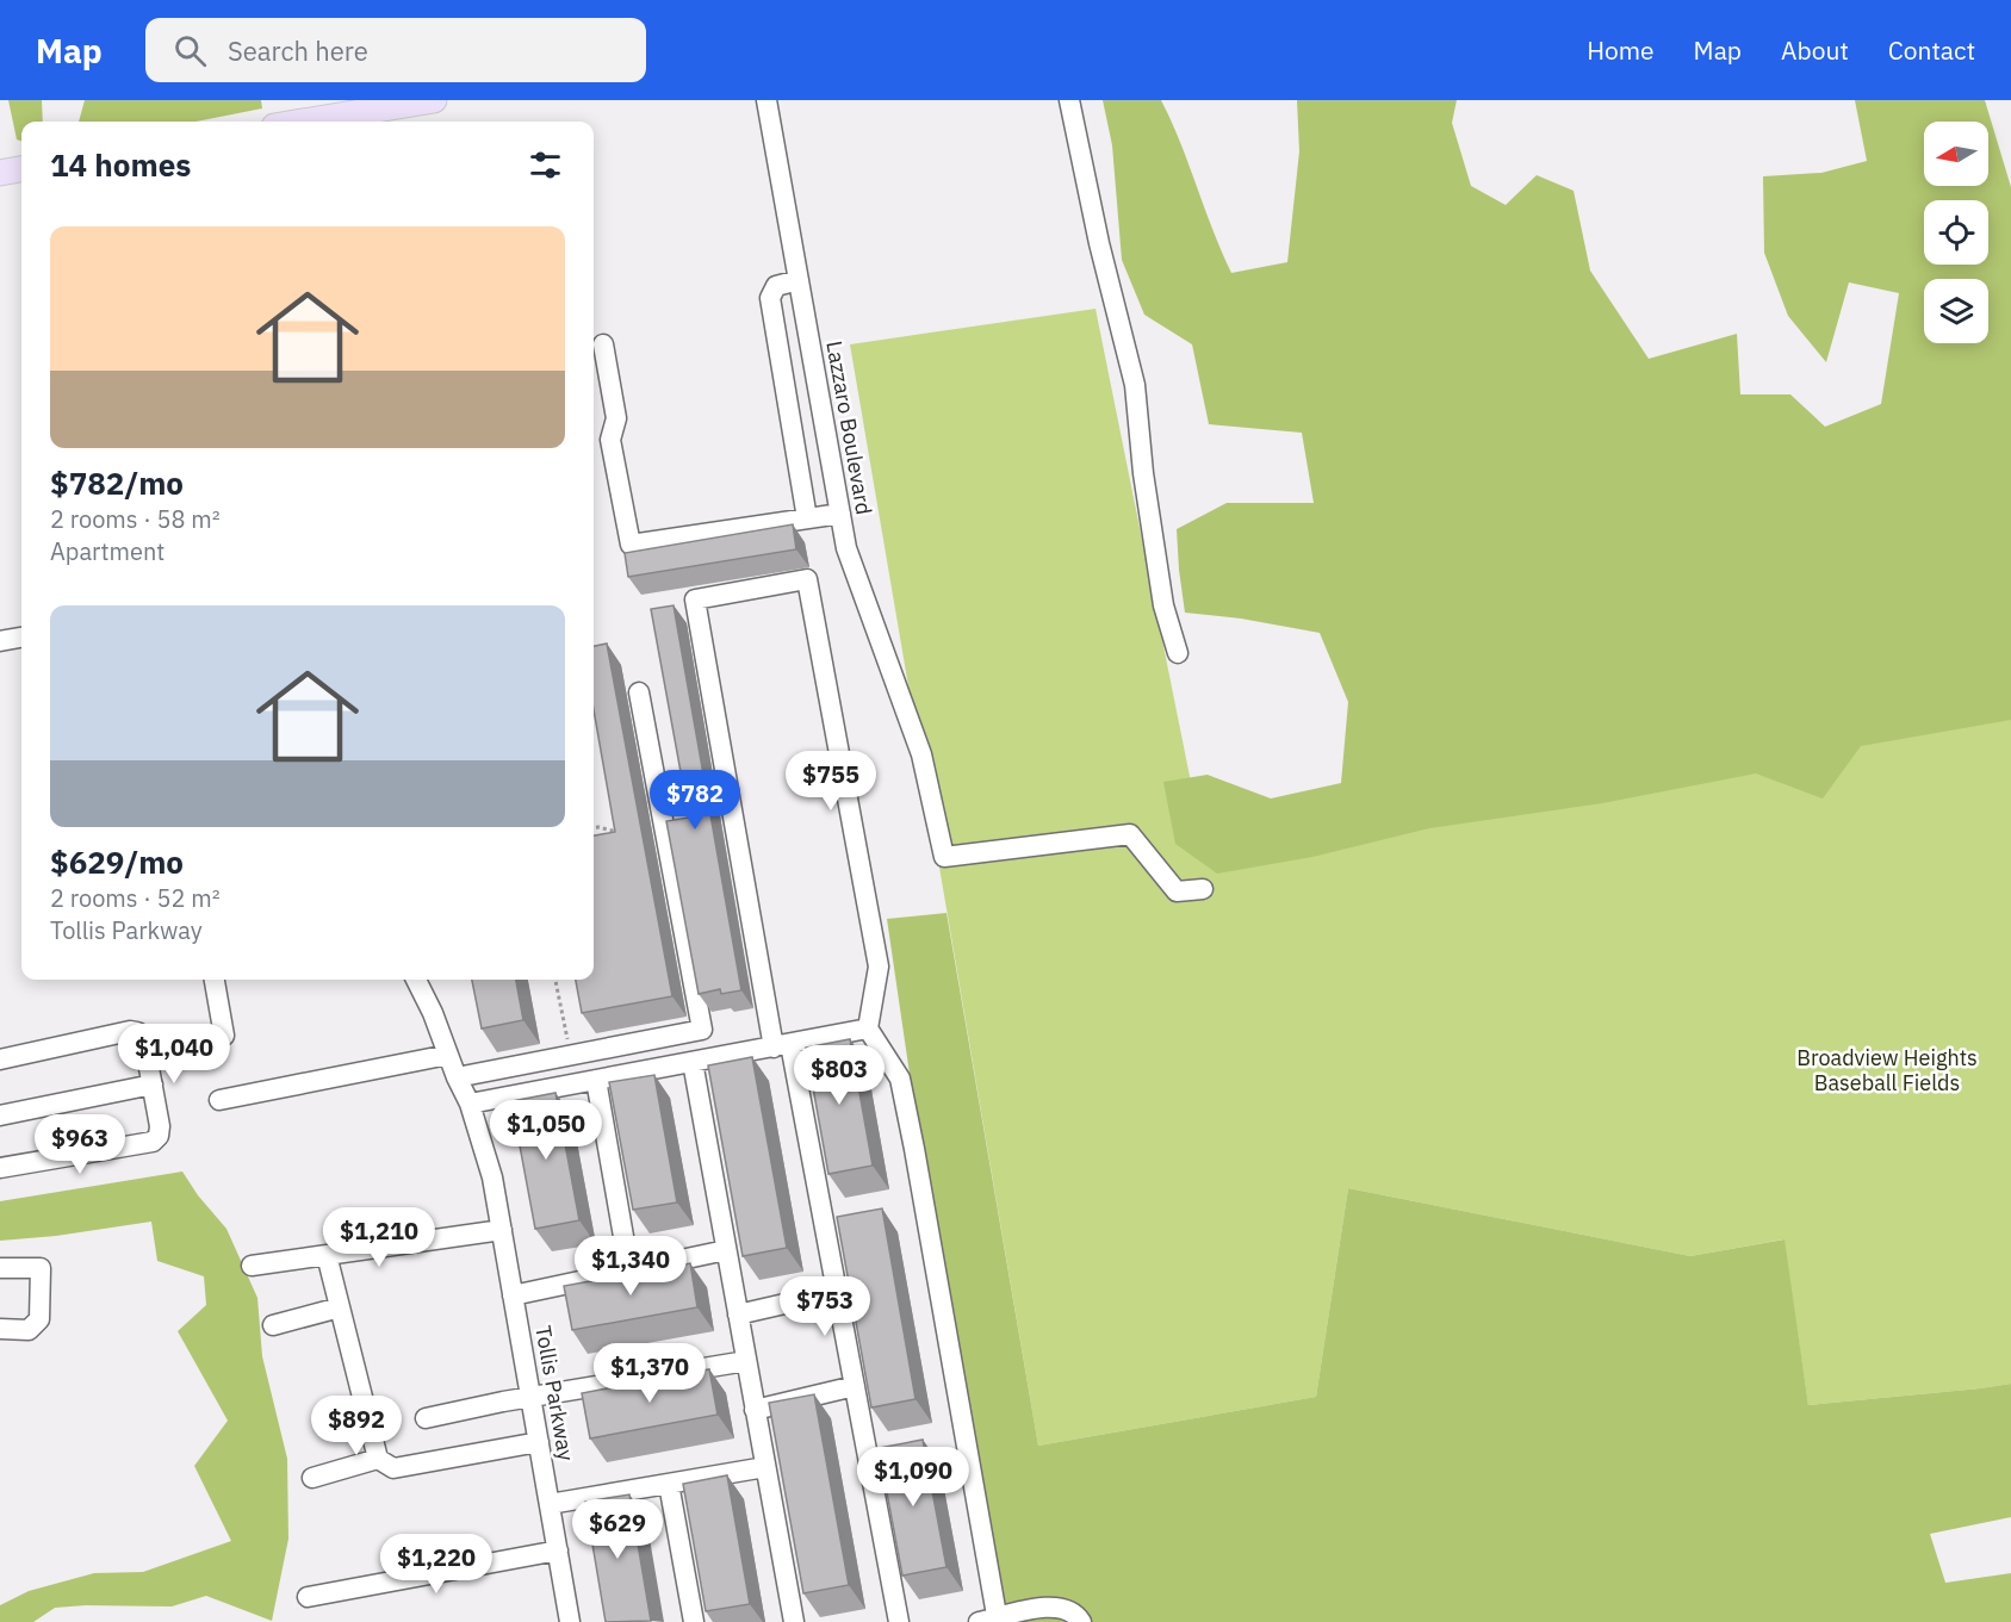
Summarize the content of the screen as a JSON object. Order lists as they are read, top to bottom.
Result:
{
  "streets": {
    "street": ["Lazzaro Boulevard", "Tollis Parkway"]
  },
  "parks": ["Broadview Heights Baseball Fields"],
  "north": "left",
  "page": {
    "header": "Map",
    "search": "Search here",
    "nav": [
      "Home",
      "Map",
      "About",
      "Contact"
    ],
    "heading": "14 homes",
    "list": [
      {
        "name": "$782/mo",
        "note": "2 rooms · 58 m² · Apartment"
      },
      {
        "name": "$629/mo",
        "note": "2 rooms · 52 m² · Tollis Parkway"
      }
    ],
    "price": [
      "$755",
      "$782",
      "$1,040",
      "$803",
      "$1,050",
      "$963",
      "$1,210",
      "$1,340",
      "$753",
      "$1,370",
      "$892",
      "$1,090",
      "$629",
      "$1,220"
    ]
  }
}
